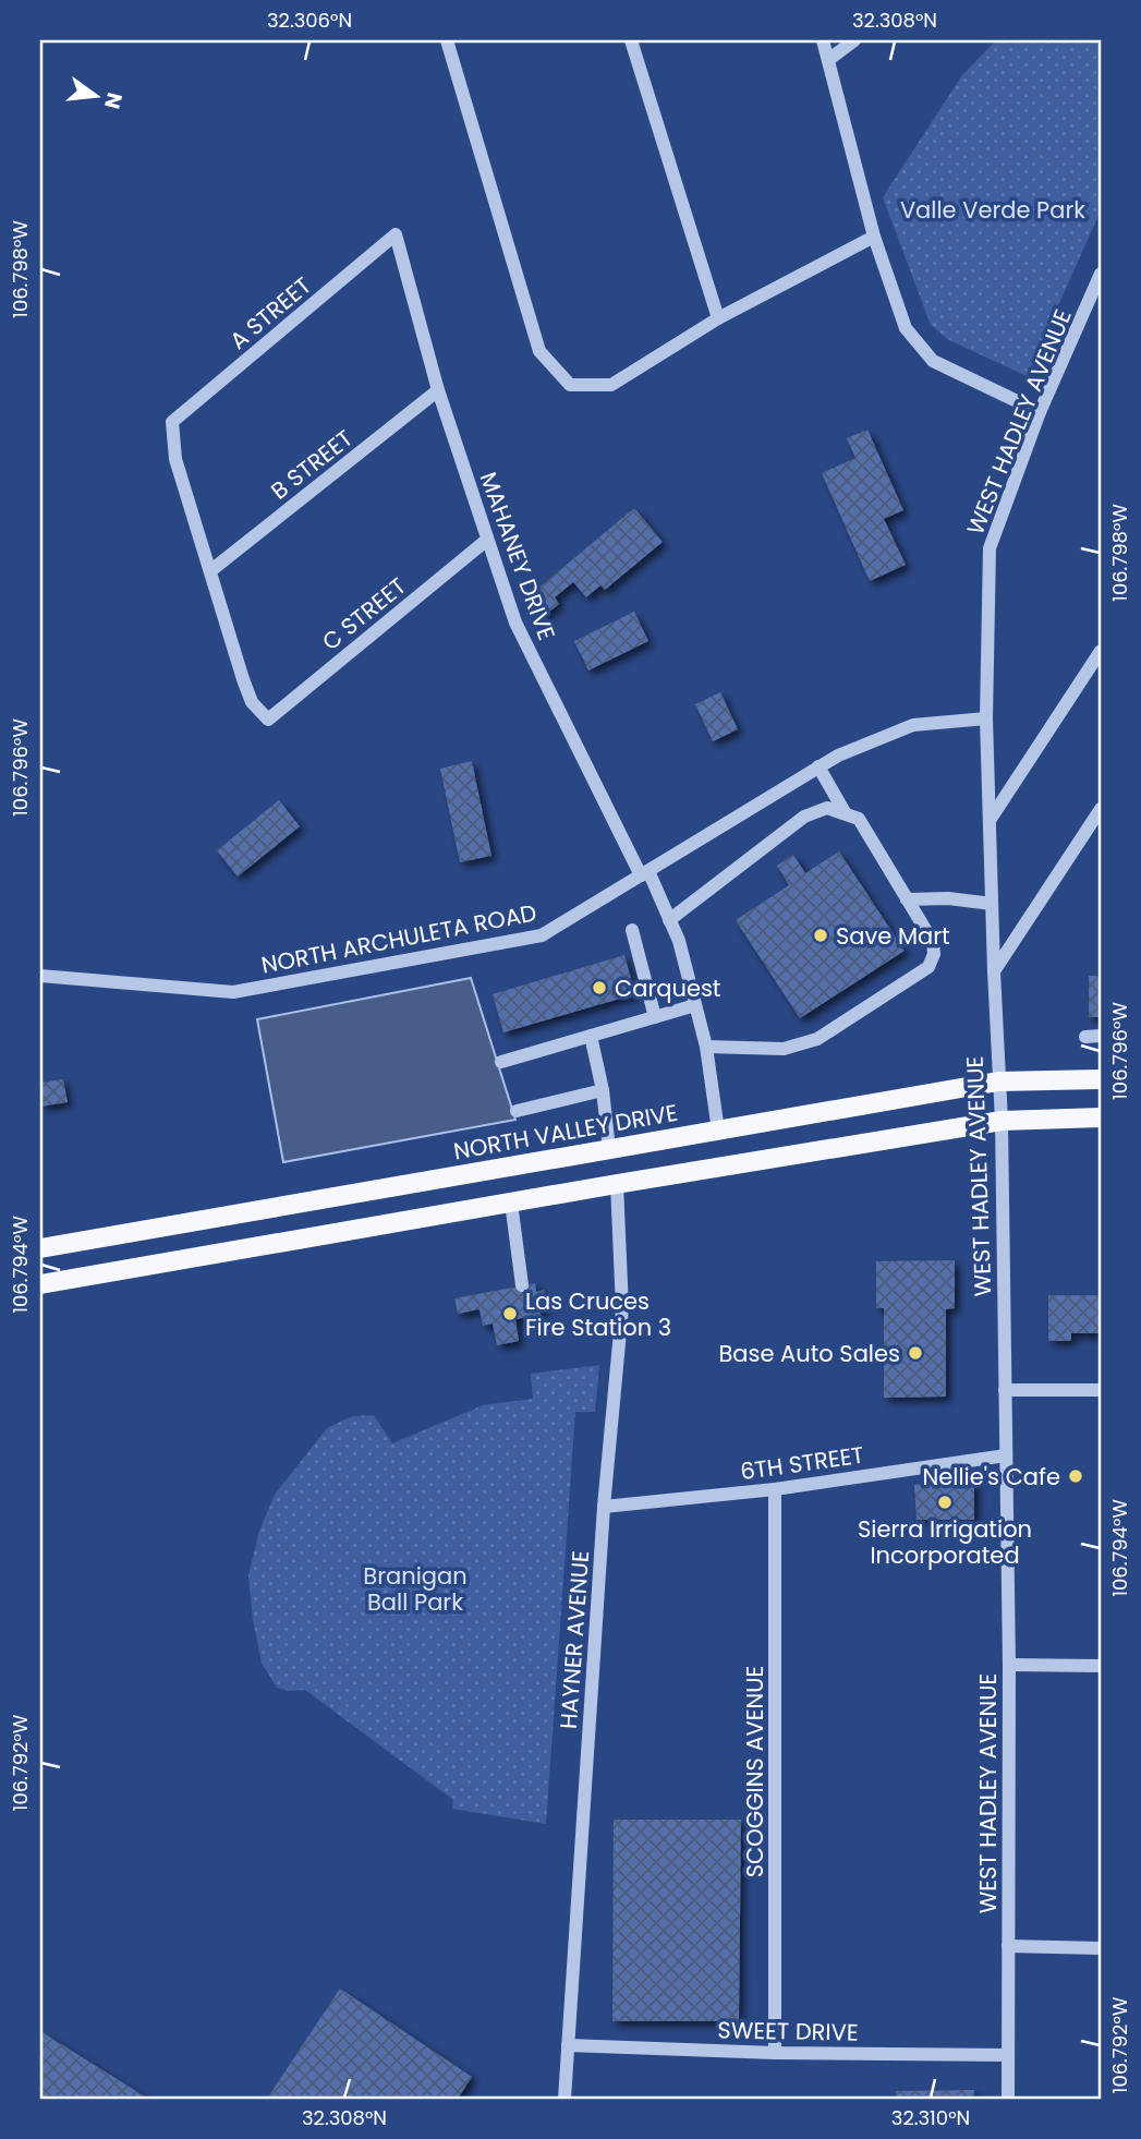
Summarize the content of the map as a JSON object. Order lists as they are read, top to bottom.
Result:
{
  "streets": {
    "main road": ["NORTH VALLEY DRIVE"],
    "street": [
      "A STREET",
      "WEST HADLEY AVENUE",
      "B STREET",
      "MAHANEY DRIVE",
      "C STREET",
      "NORTH ARCHULETA ROAD",
      "6TH STREET",
      "HAYNER AVENUE",
      "SCOGGINS AVENUE",
      "SWEET DRIVE"
    ]
  },
  "crossings": [
    ["A STREET", "B STREET"],
    ["A STREET", "MAHANEY DRIVE"],
    ["A STREET", "C STREET"],
    ["WEST HADLEY AVENUE", "NORTH ARCHULETA ROAD"],
    ["WEST HADLEY AVENUE", "NORTH VALLEY DRIVE"],
    ["WEST HADLEY AVENUE", "6TH STREET"],
    ["WEST HADLEY AVENUE", "SWEET DRIVE"],
    ["B STREET", "MAHANEY DRIVE"],
    ["B STREET", "C STREET"],
    ["MAHANEY DRIVE", "C STREET"],
    ["MAHANEY DRIVE", "NORTH ARCHULETA ROAD"],
    ["6TH STREET", "HAYNER AVENUE"],
    ["6TH STREET", "SCOGGINS AVENUE"],
    ["HAYNER AVENUE", "SWEET DRIVE"],
    ["SCOGGINS AVENUE", "SWEET DRIVE"]
  ],
  "parks": ["Valle Verde Park", "Branigan Ball Park"],
  "places": [
    "Save Mart",
    "Carquest",
    "Las Cruces Fire Station 3",
    "Base Auto Sales",
    "Nellie's Cafe",
    "Sierra Irrigation Incorporated"
  ],
  "north": "right",
  "coordinates": [
    "32.306°N",
    "32.308°N",
    "106.798°W",
    "106.796°W",
    "106.794°W",
    "106.792°W",
    "32.310°N"
  ]
}
